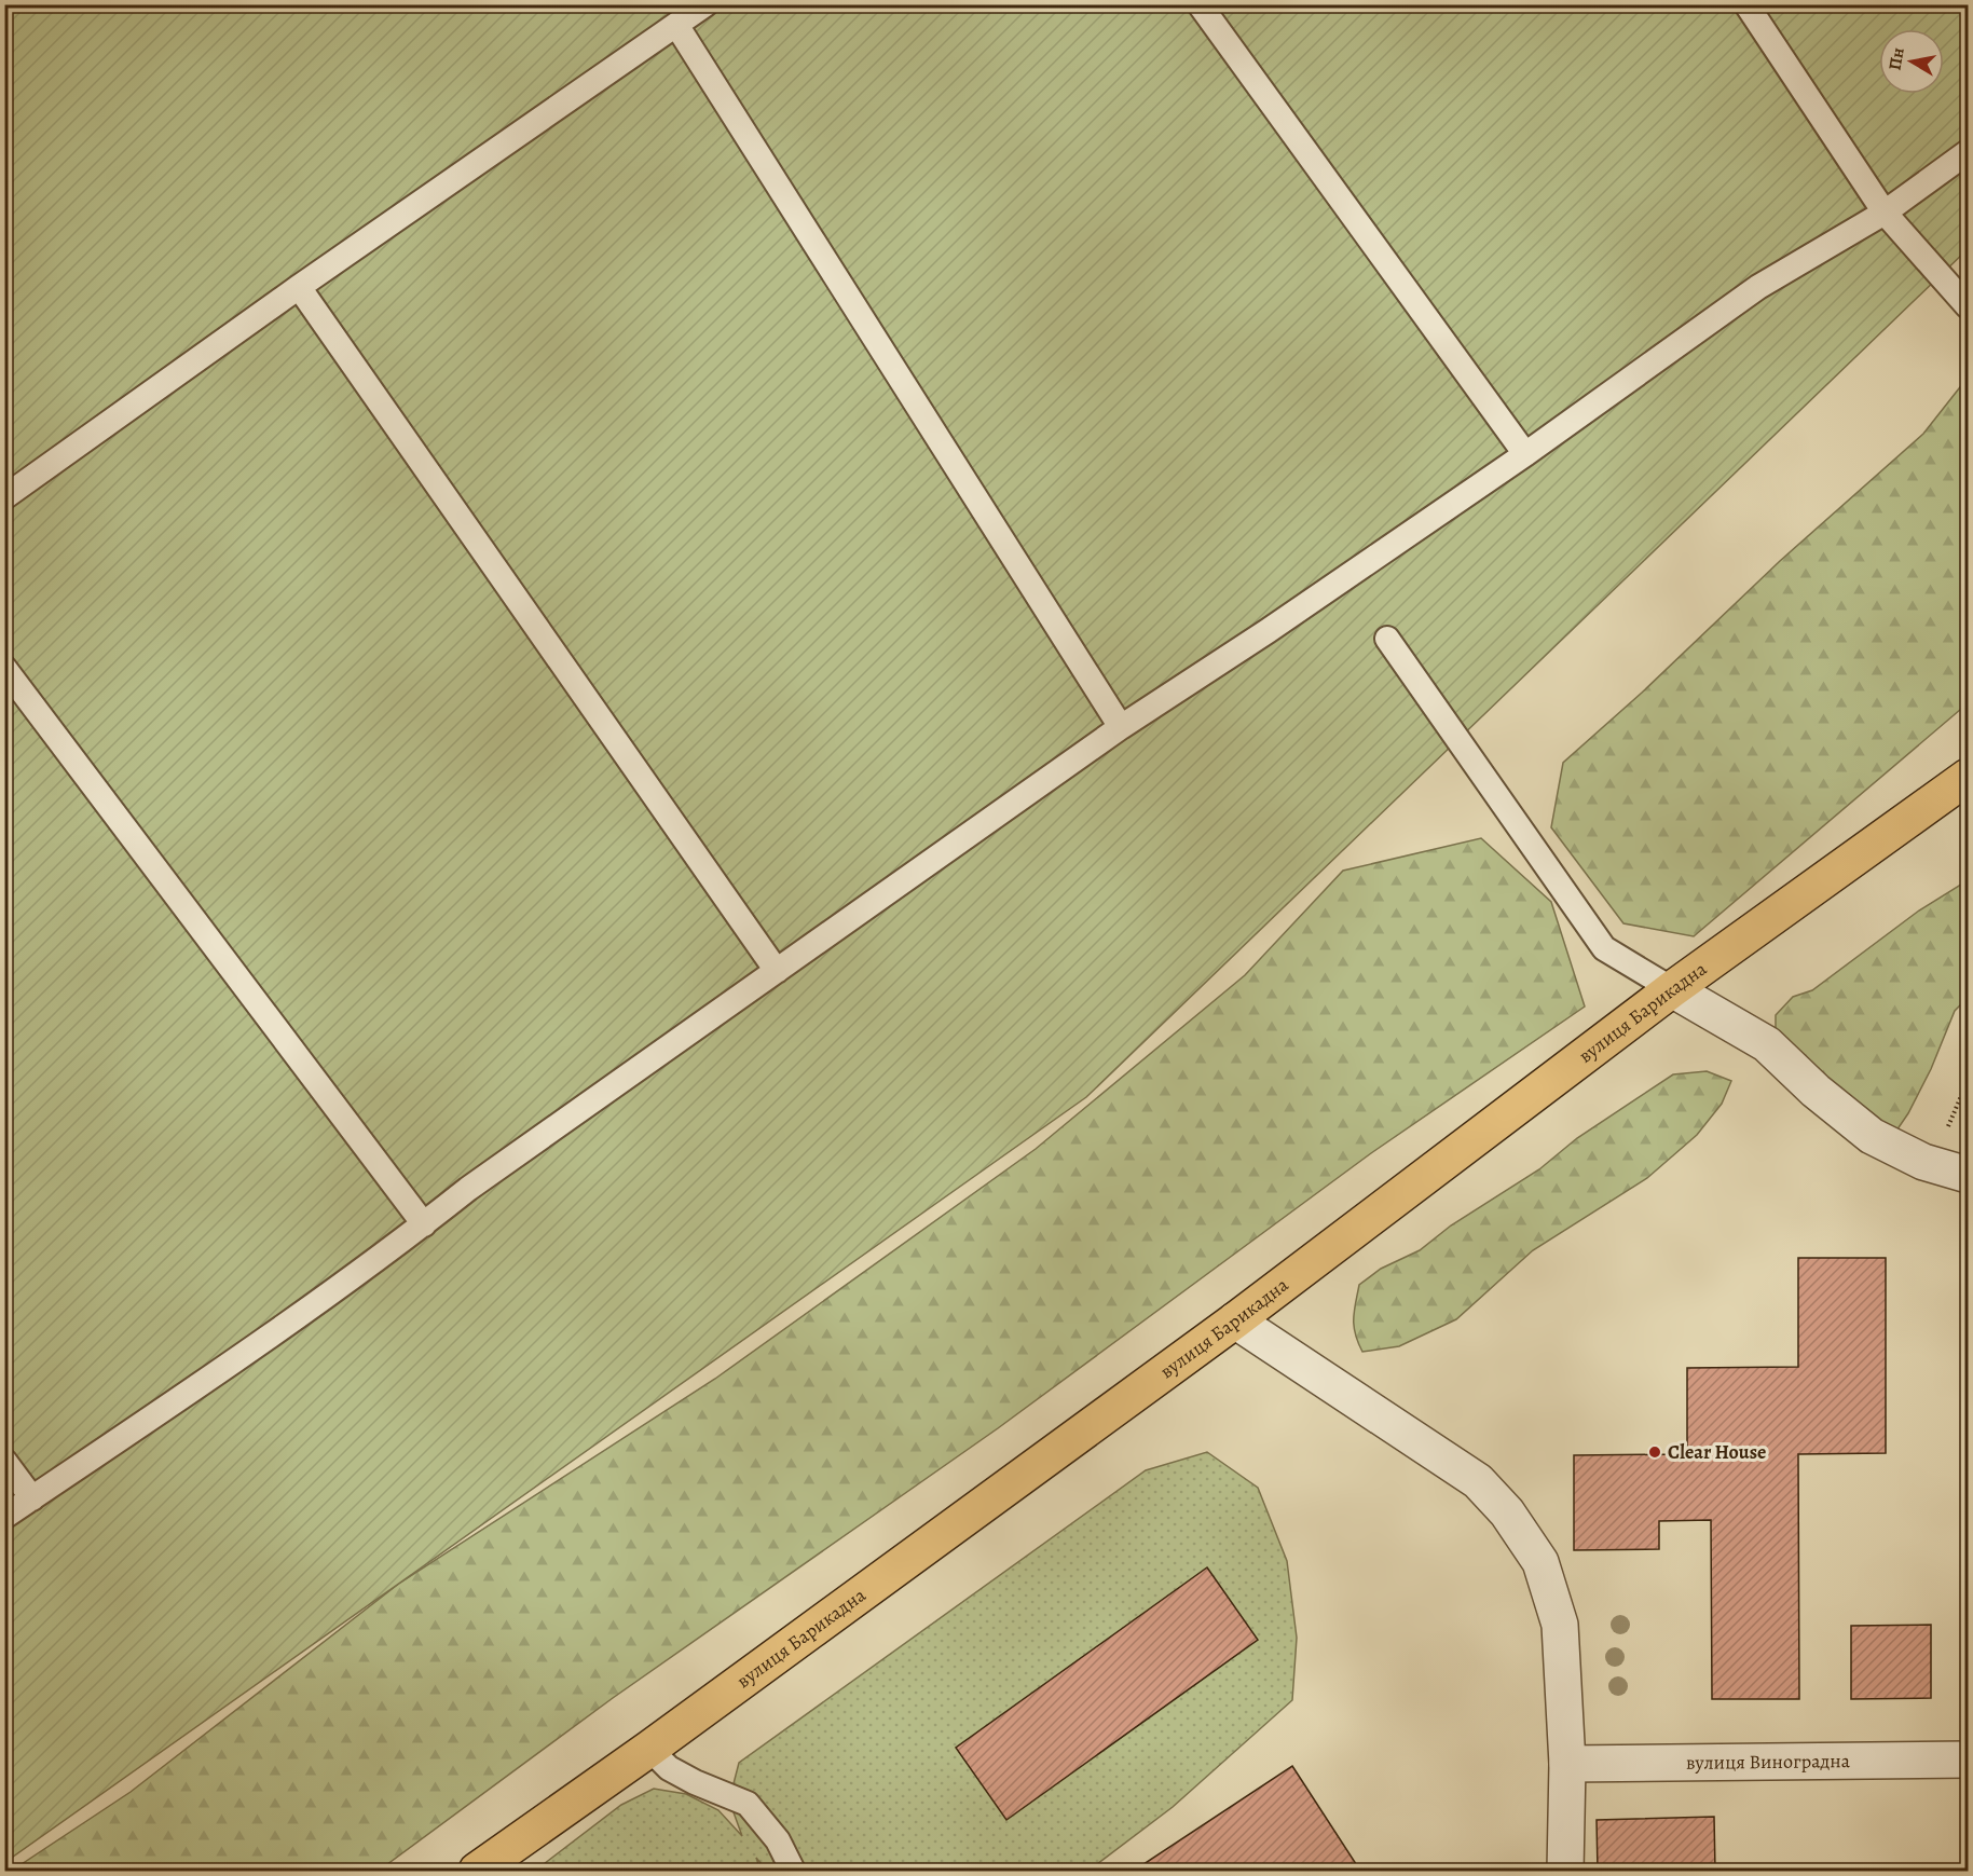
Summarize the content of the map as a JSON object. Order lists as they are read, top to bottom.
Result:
{
  "streets": {
    "main road": ["вулиця Барикадна"],
    "street": ["вулиця Виноградна"]
  },
  "places": ["Clear House"],
  "north": "left"
}
